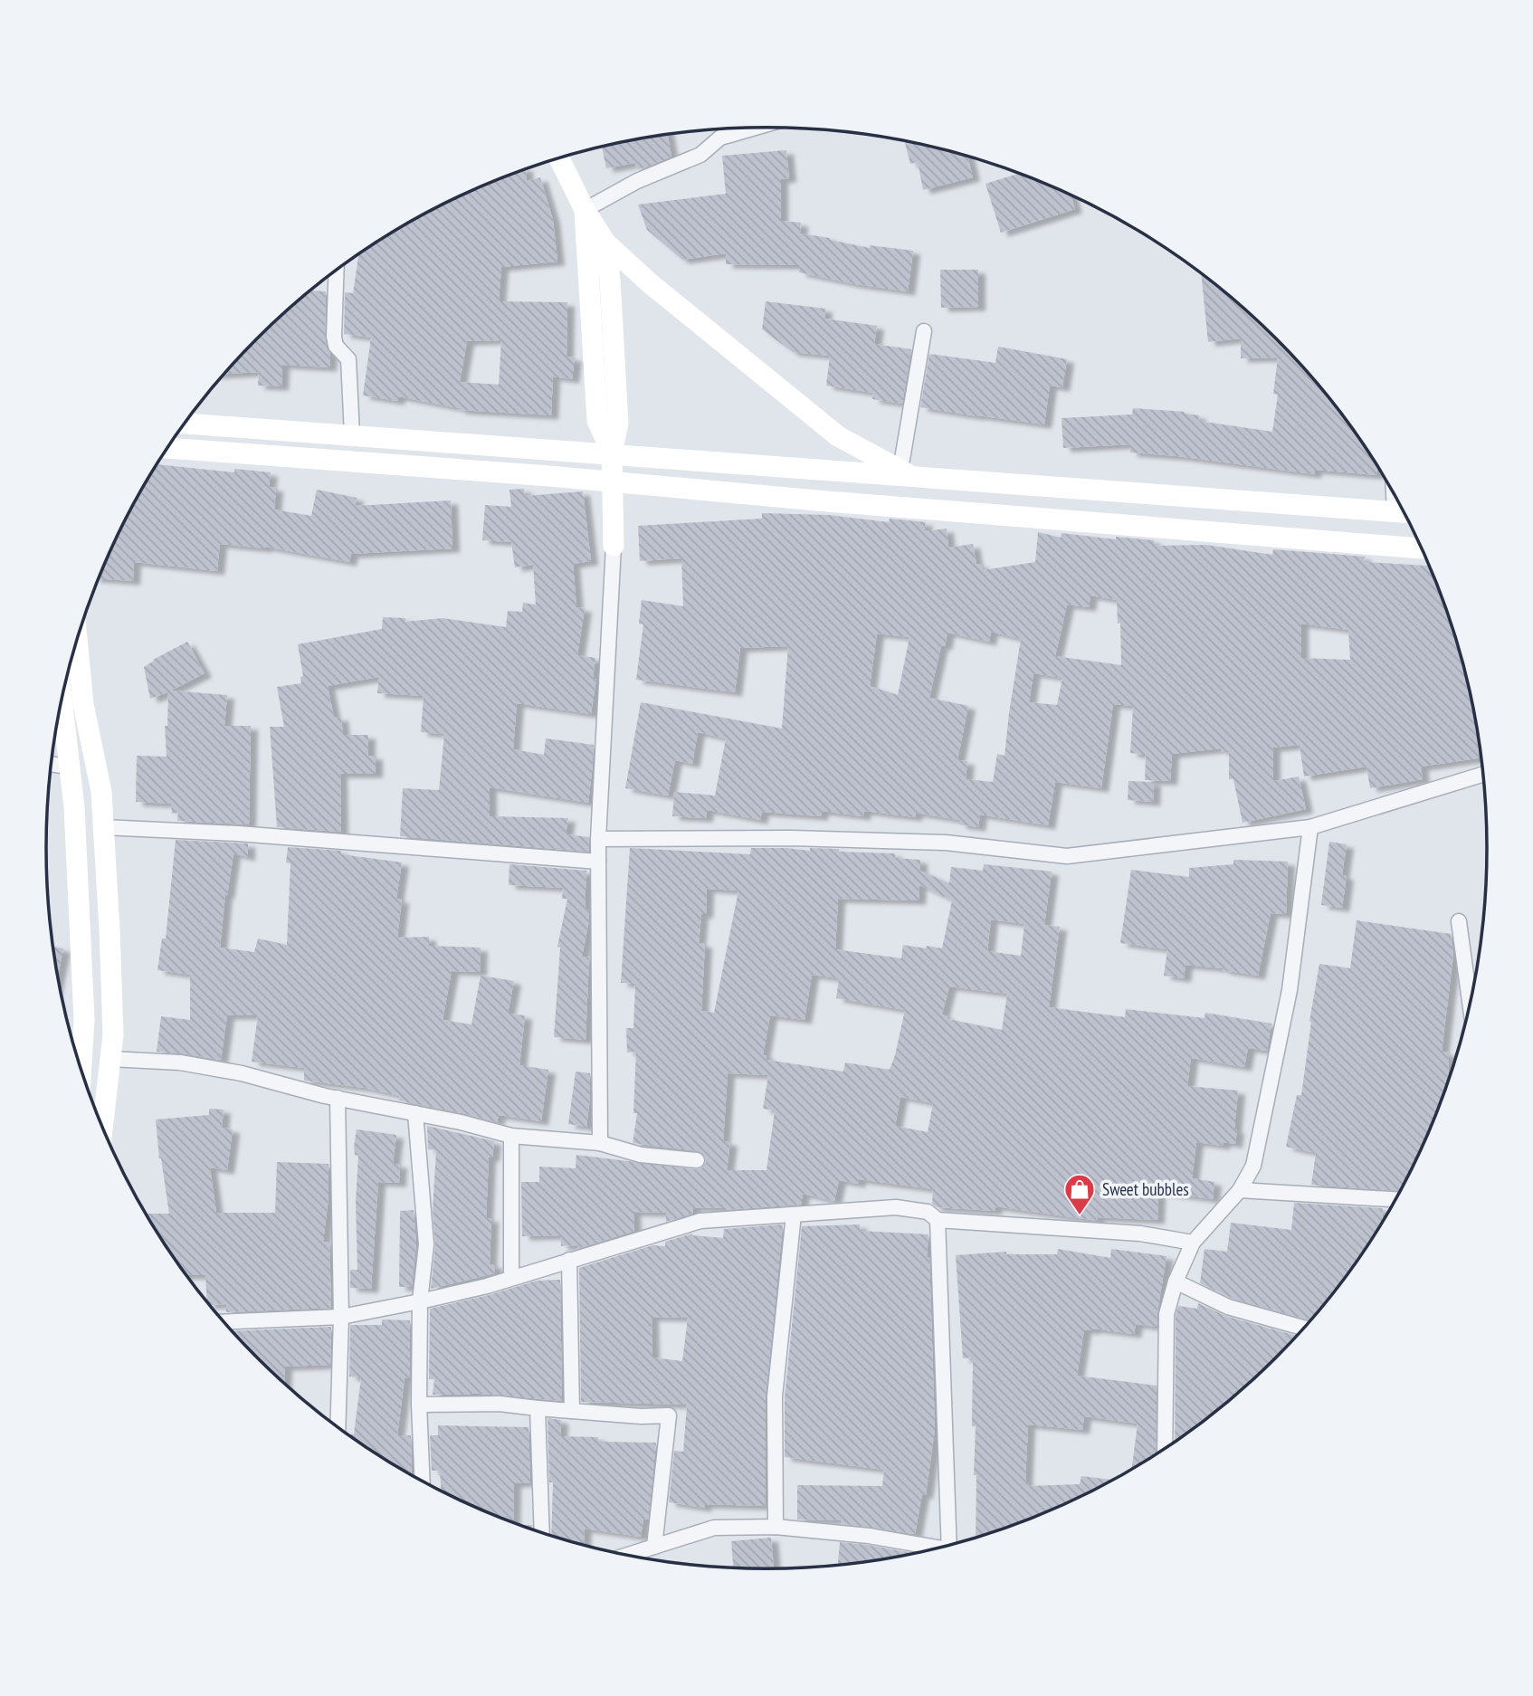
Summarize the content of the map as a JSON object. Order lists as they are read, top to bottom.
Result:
{
  "places": {
    "shop": ["Sweet bubbles"]
  }
}
